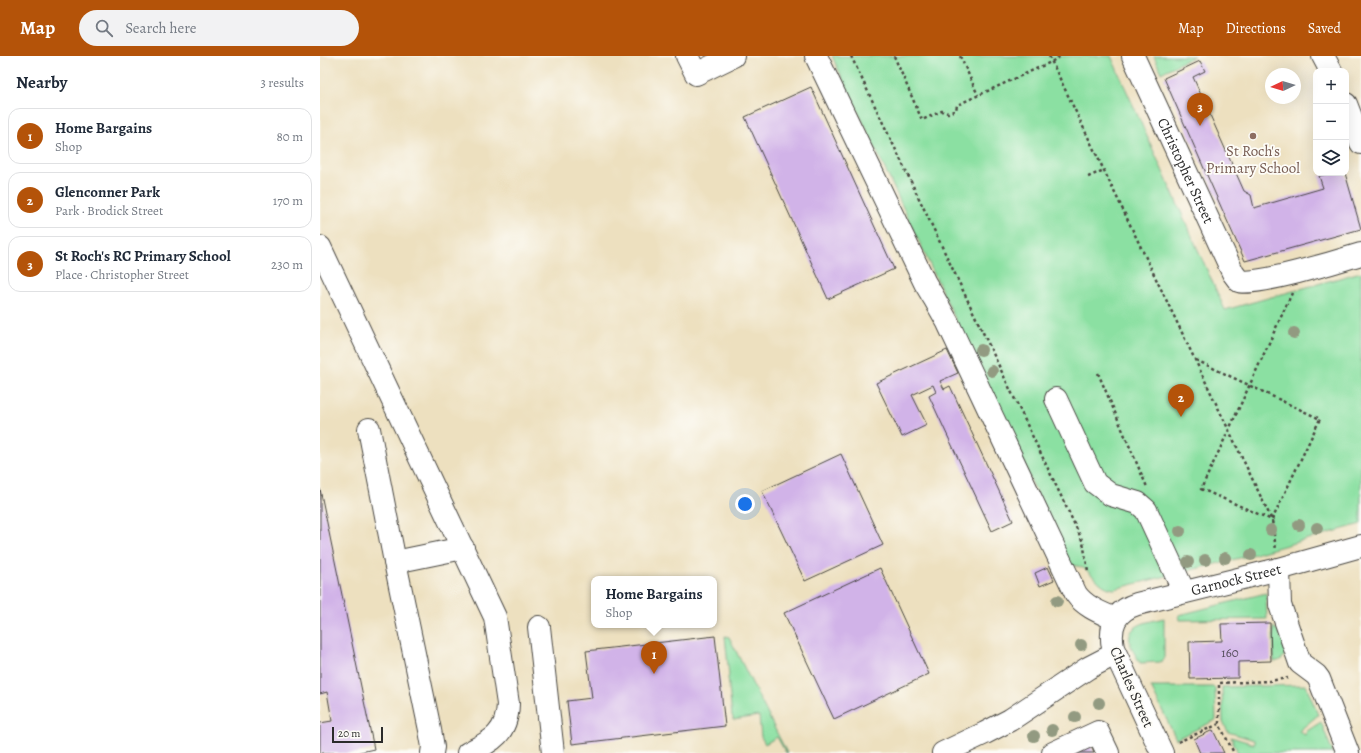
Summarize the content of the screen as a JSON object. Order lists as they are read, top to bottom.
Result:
{
  "streets": {
    "street": ["Christopher Street", "Garnock Street", "Charles Street"]
  },
  "crossings": [
    ["Garnock Street", "Charles Street"]
  ],
  "places": ["St Roch's Primary School"],
  "house_numbers": ["160"],
  "scale_bar": "20 m",
  "north": "left",
  "page": {
    "header": "Map",
    "search": "Search here",
    "nav": ["Map", "Directions", "Saved"],
    "heading": ["Nearby", "3 results"],
    "map_buttons": ["+", "−"],
    "pins": ["3", "2", "1"],
    "list": [
      {
        "mark": "1",
        "name": "Home Bargains",
        "note": "Shop",
        "value": "80 m"
      },
      {
        "mark": "2",
        "name": "Glenconner Park",
        "note": "Park · Brodick Street",
        "value": "170 m"
      },
      {
        "mark": "3",
        "name": "St Roch's RC Primary School",
        "note": "Place · Christopher Street",
        "value": "230 m"
      }
    ],
    "popup": ["Home Bargains", "Shop"],
    "scale": "20 m"
  }
}
